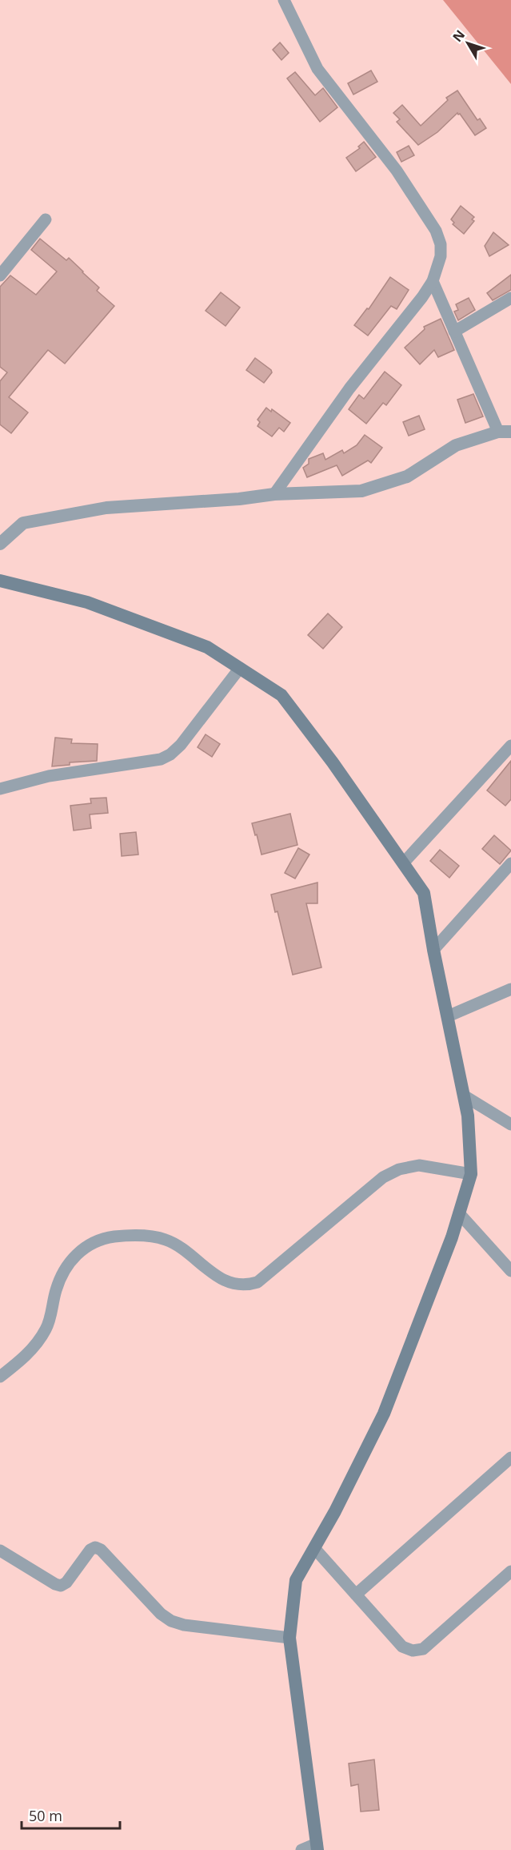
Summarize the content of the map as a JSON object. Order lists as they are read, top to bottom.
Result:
{
  "scale_bar": "50 m",
  "north": "top left"
}
